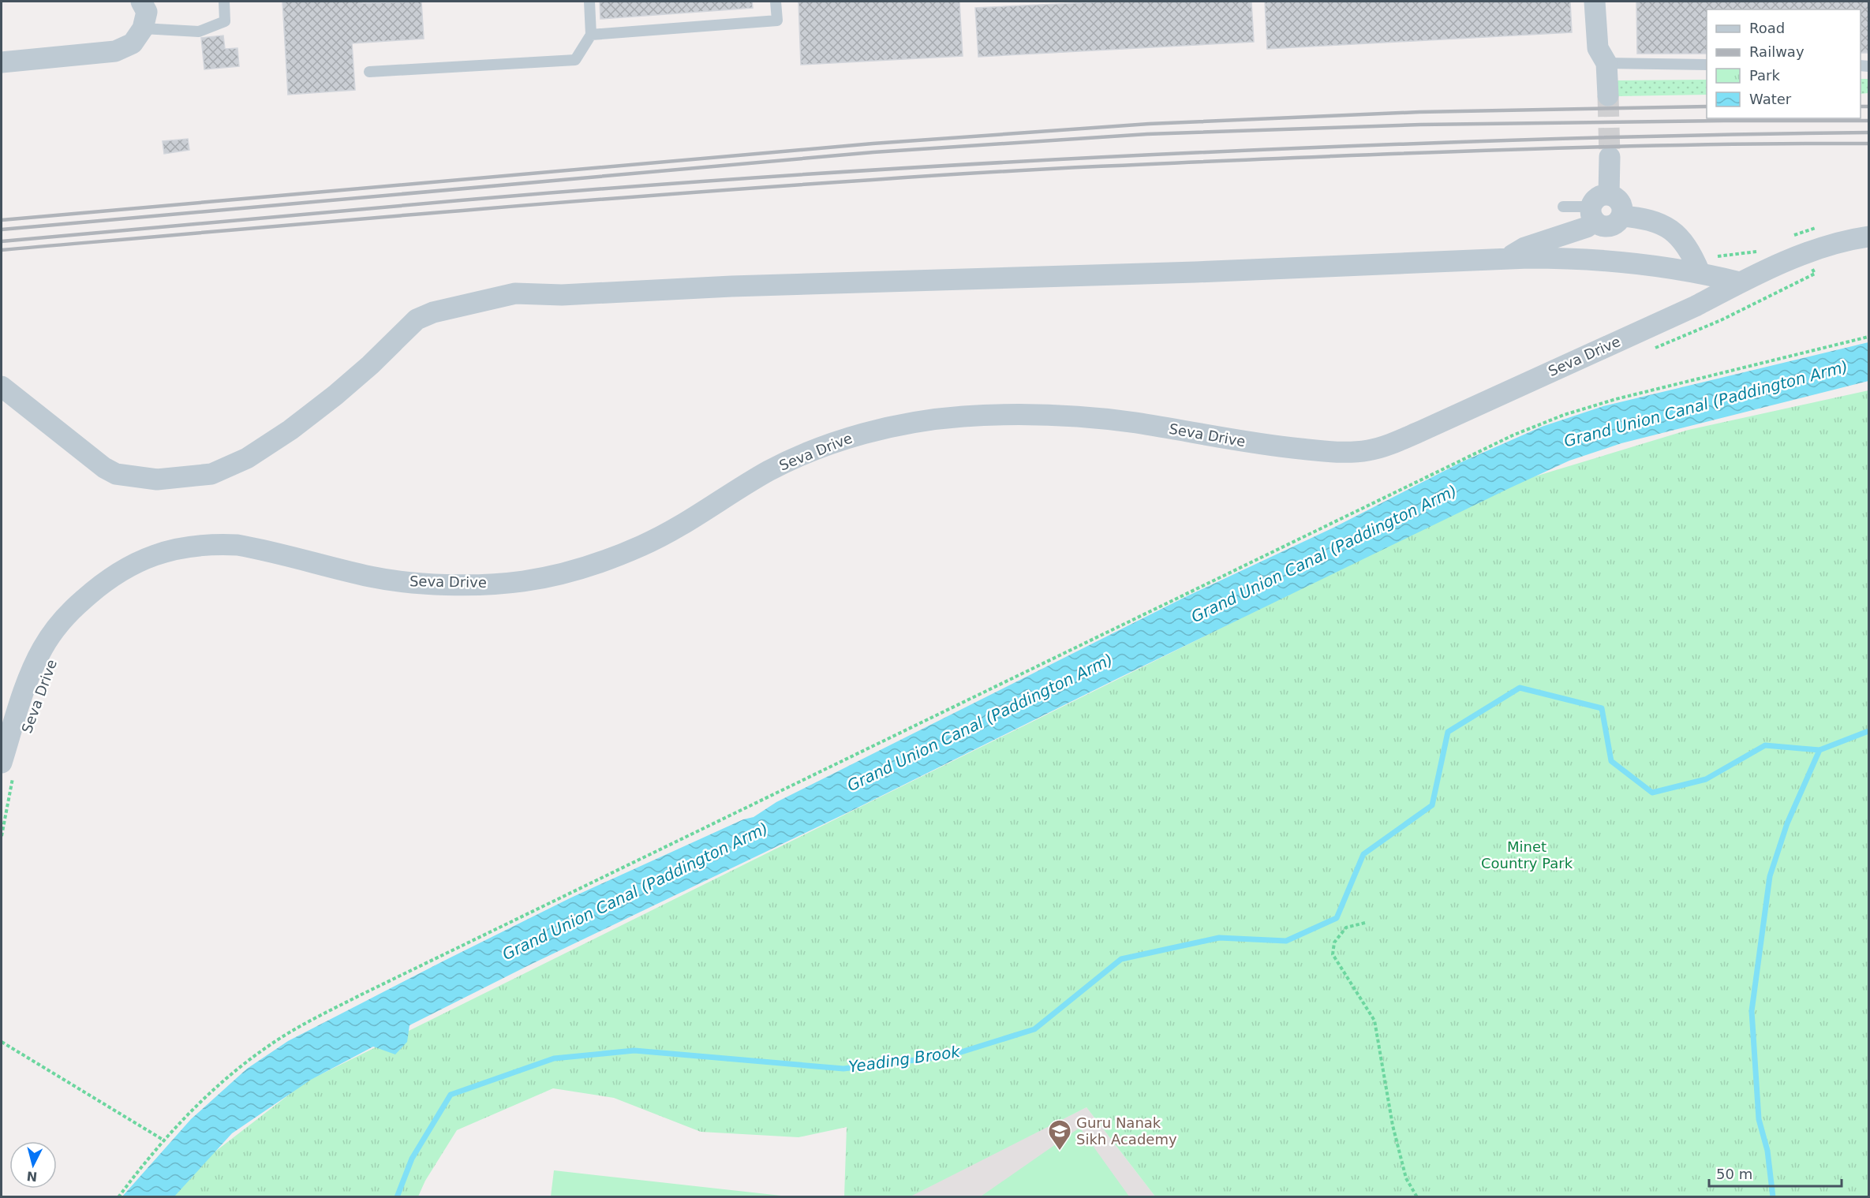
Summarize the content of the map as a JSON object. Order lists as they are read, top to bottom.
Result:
{
  "streets": {
    "street": ["Seva Drive"]
  },
  "water": ["Grand Union Canal (Paddington Arm)", "Yeading Brook"],
  "parks": ["Minet Country Park"],
  "places": {
    "school or university": ["Guru Nanak Sikh Academy"]
  },
  "legend": [
    "Road",
    "Railway",
    "Park",
    "Water"
  ],
  "scale_bar": "50 m",
  "north": "bottom"
}
